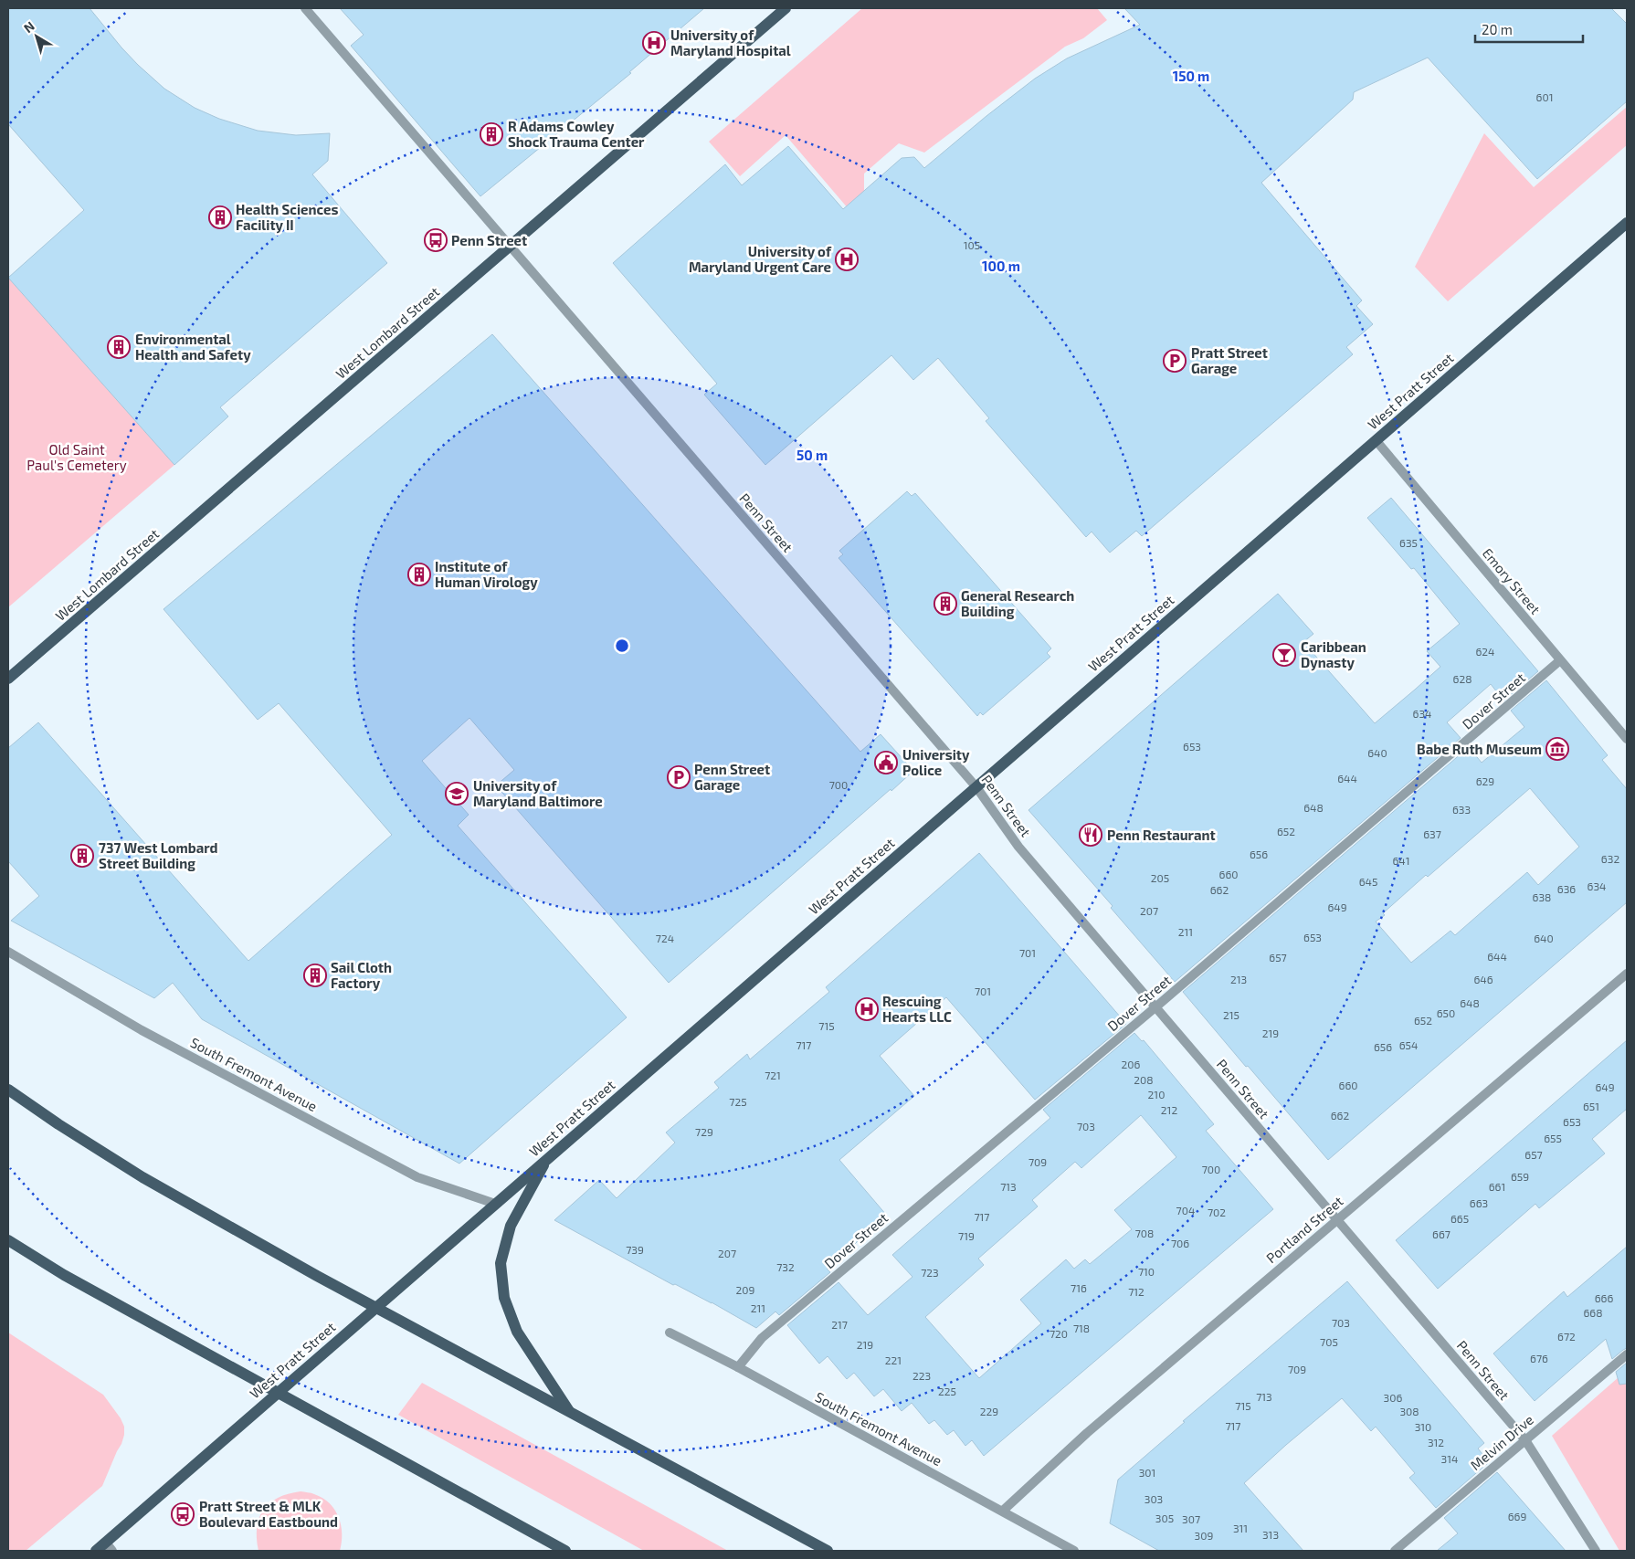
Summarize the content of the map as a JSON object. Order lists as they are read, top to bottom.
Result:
{
  "streets": {
    "main road": ["West Lombard Street", "West Pratt Street"],
    "street": [
      "Penn Street",
      "Emory Street",
      "Dover Street",
      "South Fremont Avenue",
      "Portland Street",
      "Melvin Drive"
    ]
  },
  "crossings": [
    ["West Lombard Street", "Penn Street"],
    ["West Pratt Street", "Penn Street"],
    ["West Pratt Street", "Emory Street"],
    ["West Pratt Street", "South Fremont Avenue"],
    ["Penn Street", "Dover Street"],
    ["Penn Street", "Portland Street"],
    ["Penn Street", "Melvin Drive"],
    ["Emory Street", "Dover Street"],
    ["Dover Street", "South Fremont Avenue"],
    ["South Fremont Avenue", "Portland Street"]
  ],
  "parks": ["Old Saint Paul's Cemetery"],
  "places": {
    "hospital": ["University of Maryland Hospital", "University of Maryland Urgent Care", "Rescuing Hearts LLC"],
    "building": [
      "R Adams Cowley Shock Trauma Center",
      "Health Sciences Facility II",
      "Environmental Health and Safety",
      "Institute of Human Virology",
      "General Research Building",
      "737 West Lombard Street Building",
      "Sail Cloth Factory"
    ],
    "bus stop": ["Penn Street", "Pratt Street & MLK Boulevard Eastbound"],
    "parking": ["Pratt Street Garage", "Penn Street Garage"],
    "bar": ["Caribbean Dynasty"],
    "museum": ["Babe Ruth Museum"],
    "public building": ["University Police"],
    "school or university": ["University of Maryland Baltimore"],
    "restaurant": ["Penn Restaurant"]
  },
  "house_numbers": [
    "601",
    "105",
    "635",
    "624",
    "628",
    "634",
    "653",
    "640",
    "644",
    "629",
    "700",
    "648",
    "633",
    "652",
    "637",
    "656",
    "632",
    "641",
    "660",
    "205",
    "645",
    "634",
    "636",
    "662",
    "638",
    "649",
    "207",
    "211",
    "653",
    "724",
    "640",
    "701",
    "644",
    "657",
    "213",
    "646",
    "701",
    "648",
    "650",
    "215",
    "652",
    "715",
    "219",
    "717",
    "654",
    "656",
    "206",
    "721",
    "208",
    "660",
    "649",
    "210",
    "725",
    "651",
    "212",
    "662",
    "653",
    "703",
    "729",
    "655",
    "657",
    "709",
    "700",
    "659",
    "713",
    "661",
    "663",
    "704",
    "702",
    "717",
    "665",
    "708",
    "667",
    "719",
    "706",
    "739",
    "207",
    "732",
    "710",
    "723",
    "716",
    "209",
    "712",
    "666",
    "211",
    "668",
    "703",
    "217",
    "718",
    "720",
    "672",
    "705",
    "219",
    "676",
    "221",
    "709",
    "223",
    "225",
    "713",
    "306",
    "715",
    "229",
    "308",
    "717",
    "310",
    "312",
    "314",
    "301",
    "303",
    "669",
    "305",
    "307",
    "311",
    "313",
    "309"
  ],
  "scale_bar": "20 m",
  "north": "top left",
  "rings": ["150 m", "100 m", "50 m"]
}
